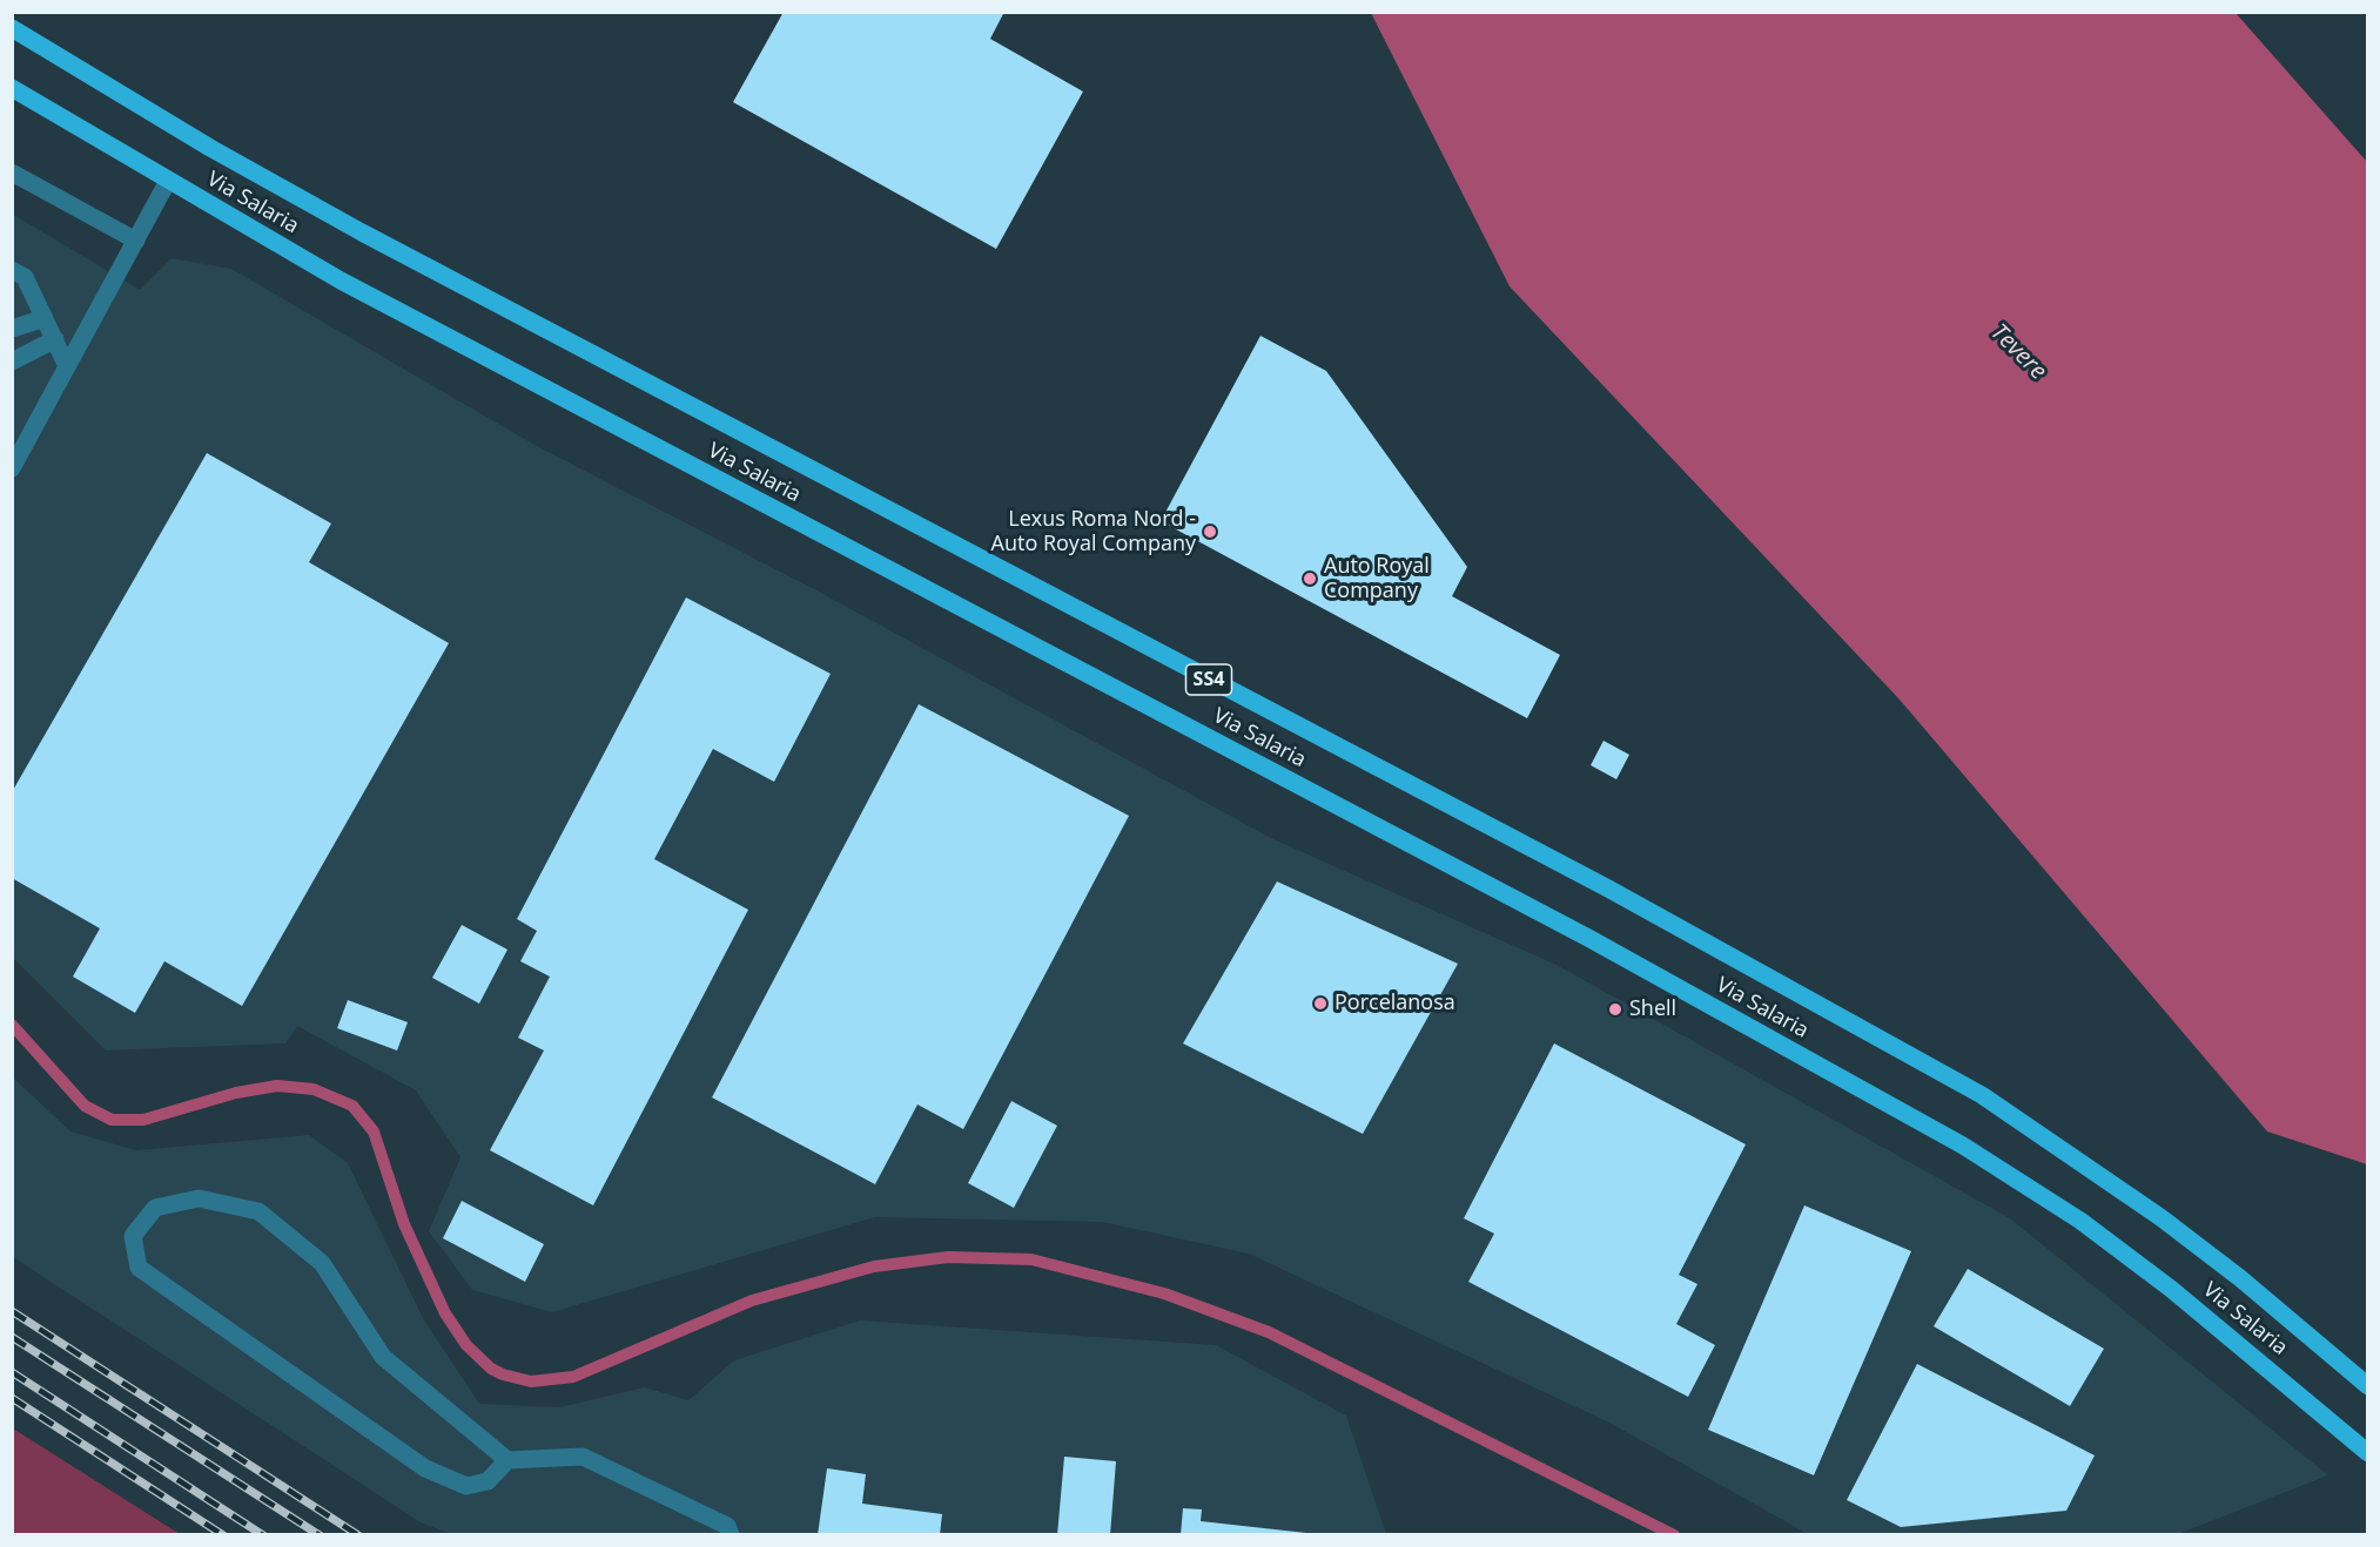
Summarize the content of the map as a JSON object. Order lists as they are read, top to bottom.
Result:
{
  "streets": {
    "main road": ["Via Salaria", "SS4"]
  },
  "water": ["Tevere"],
  "places": [
    "Lexus Roma Nord - Auto Royal Company",
    "Auto Royal Company",
    "Porcelanosa",
    "Shell"
  ]
}
